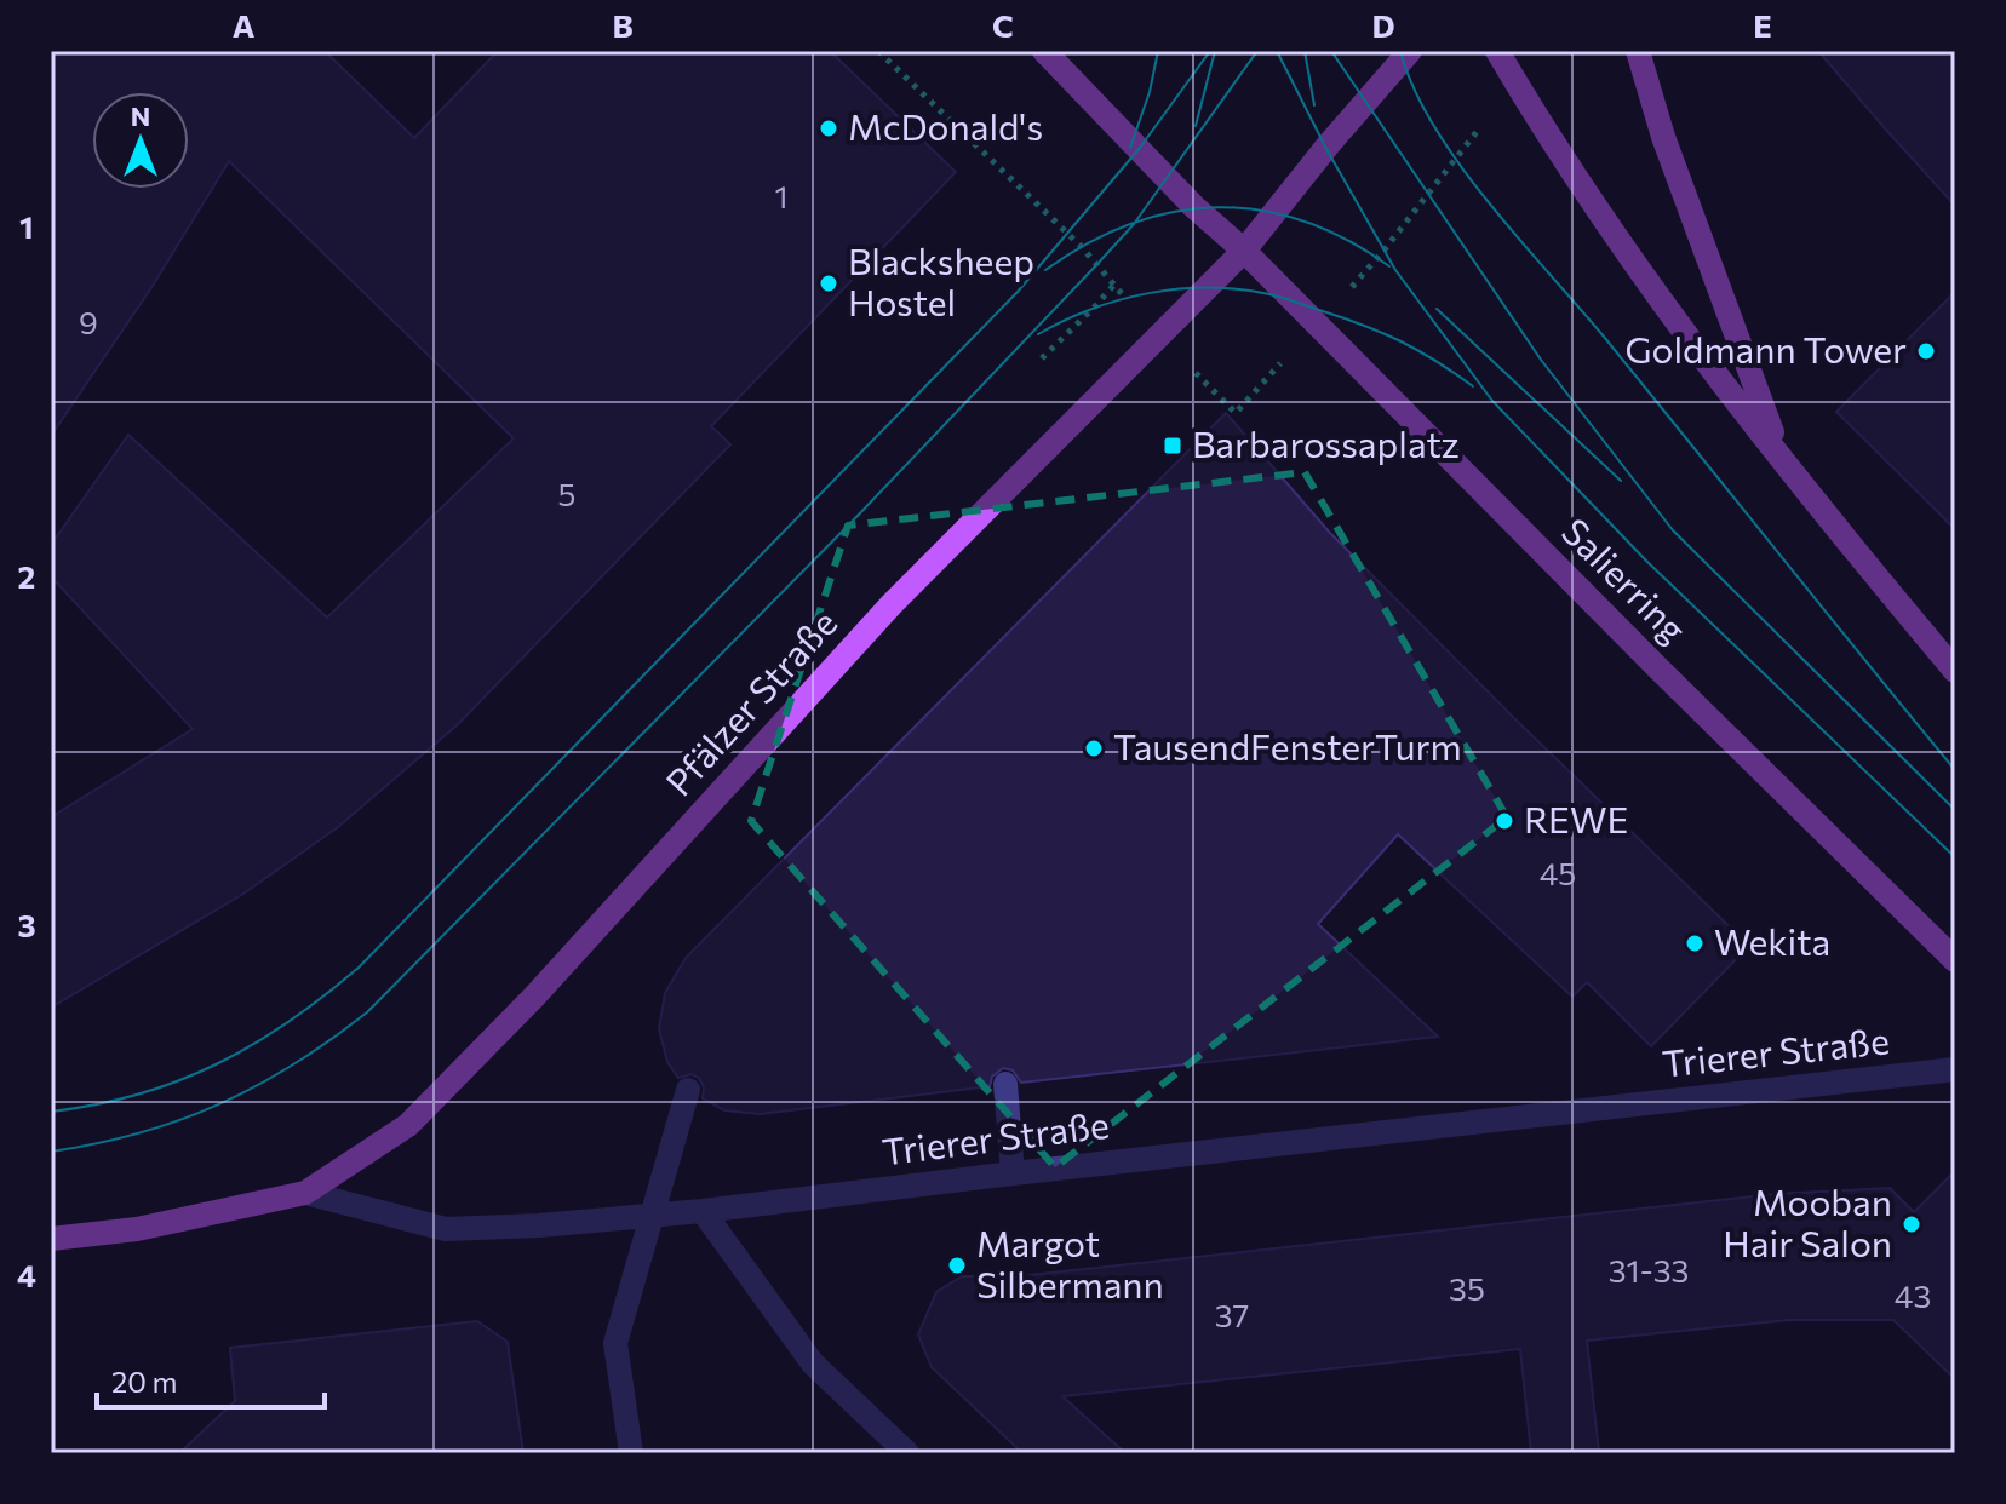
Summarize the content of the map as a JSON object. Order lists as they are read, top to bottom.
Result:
{
  "streets": {
    "main road": ["Salierring", "Pfälzer Straße", "Trierer Straße"]
  },
  "crossings": [
    ["Salierring", "Pfälzer Straße"],
    ["Pfälzer Straße", "Trierer Straße"]
  ],
  "places": {
    "other": [
      "McDonald's",
      "Blacksheep Hostel",
      "Goldmann Tower",
      "TausendFensterTurm",
      "REWE",
      "Wekita",
      "Mooban Hair Salon",
      "Margot Silbermann"
    ],
    "transit": ["Barbarossaplatz"]
  },
  "house_numbers": [
    "1",
    "9",
    "5",
    "45",
    "31-33",
    "35",
    "43",
    "37"
  ],
  "scale_bar": "20 m",
  "north": "top",
  "grid": {
    "columns": [
      "A",
      "B",
      "C",
      "D",
      "E"
    ],
    "rows": [
      "1",
      "2",
      "3",
      "4"
    ]
  }
}
